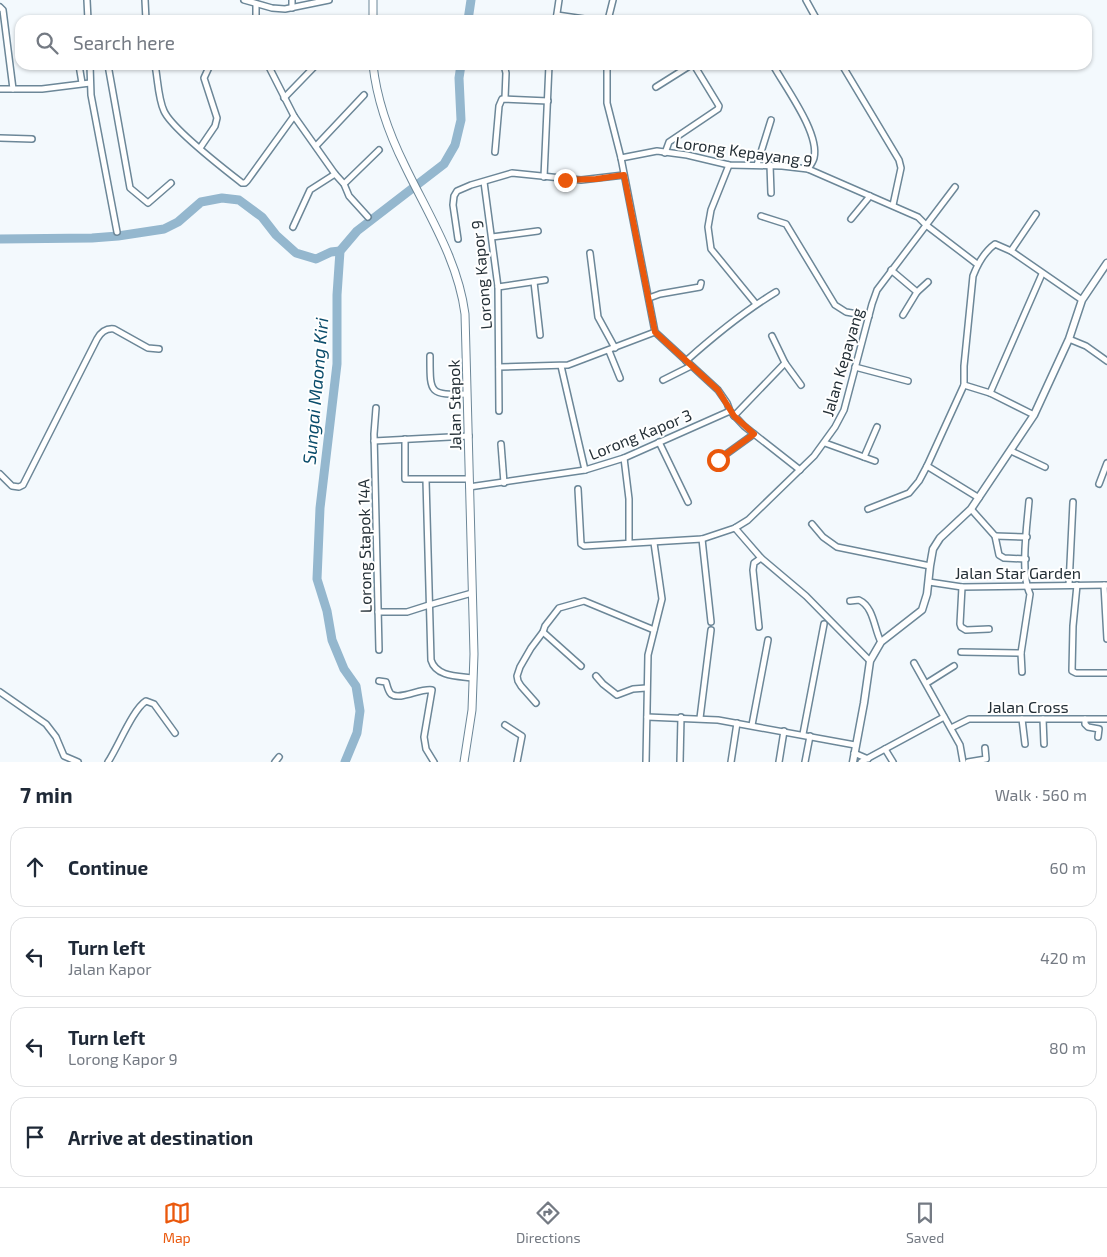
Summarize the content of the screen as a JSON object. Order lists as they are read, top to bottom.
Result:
{
  "streets": {
    "main road": ["Jalan Stapok"],
    "street": [
      "Lorong Kepayang 9",
      "Lorong Kapor 9",
      "Jalan Kepayang",
      "Lorong Kapor 3",
      "Lorong Stapok 14A",
      "Jalan Star Garden",
      "Jalan Cross"
    ]
  },
  "crossings": [
    ["Lorong Kepayang 9", "Jalan Kepayang"],
    ["Jalan Stapok", "Lorong Kapor 3"]
  ],
  "water": ["Sungai Maong Kiri"],
  "page": {
    "search": "Search here",
    "heading": ["7 min", "Walk · 560 m"],
    "list": [
      ["Continue", "60 m"],
      ["Turn left", "Jalan Kapor", "420 m"],
      ["Turn left", "Lorong Kapor 9", "80 m"],
      "Arrive at destination"
    ],
    "nav": ["Map", "Directions", "Saved"]
  }
}
